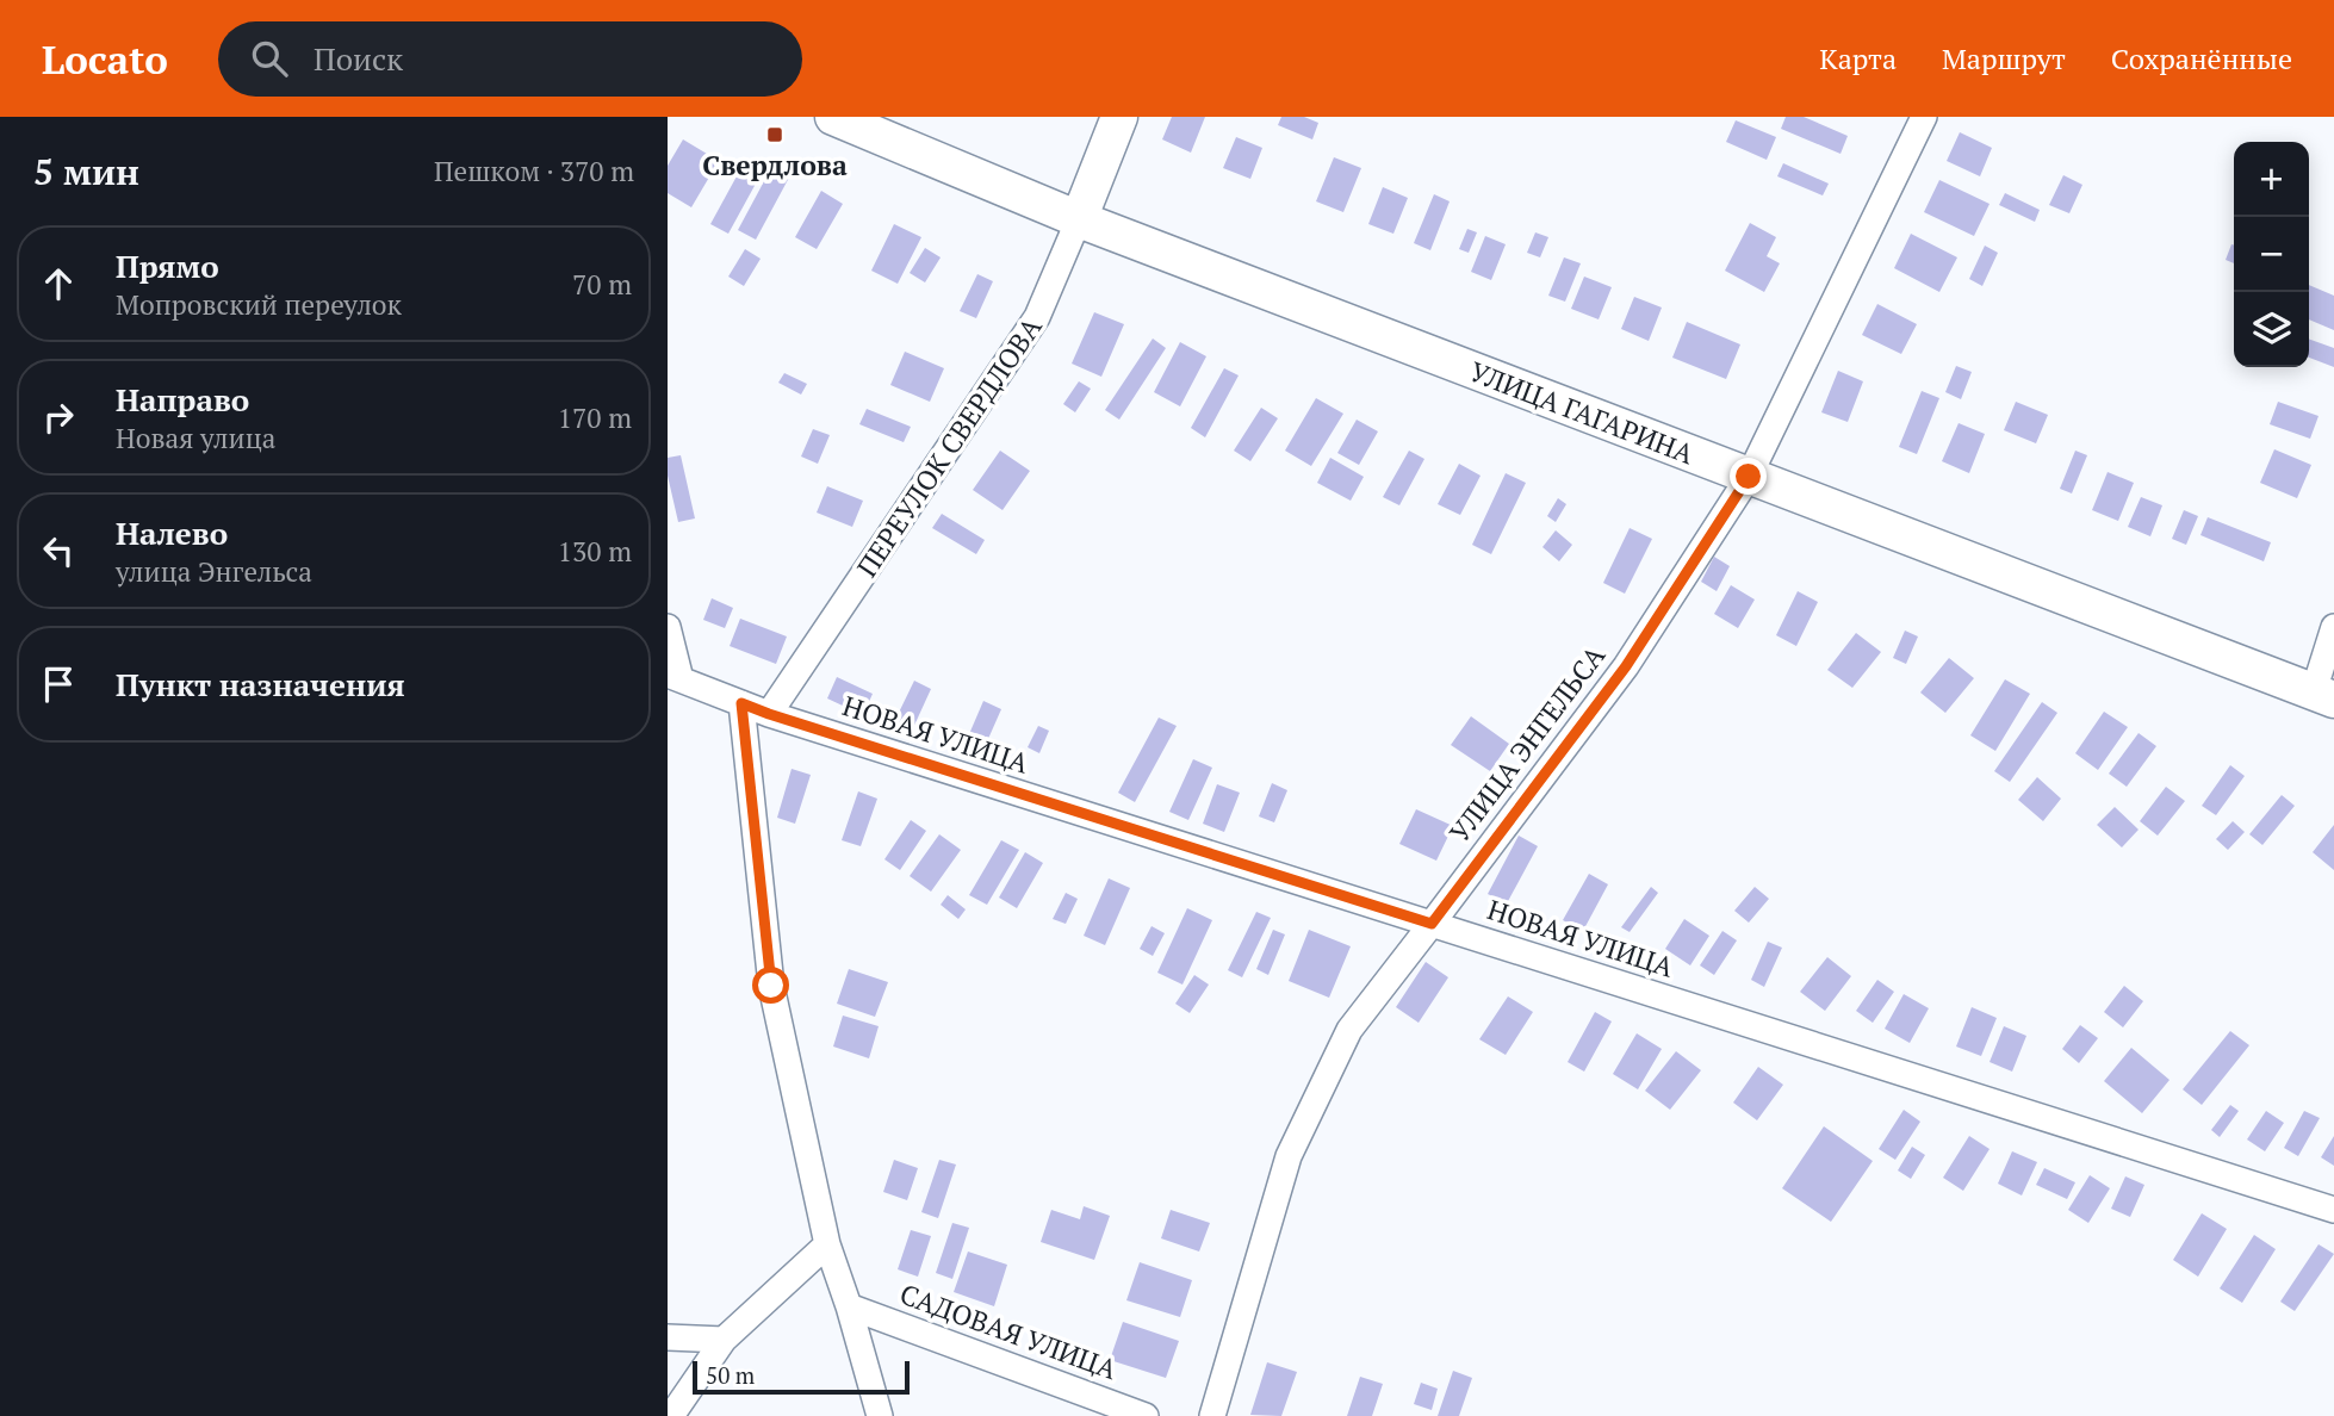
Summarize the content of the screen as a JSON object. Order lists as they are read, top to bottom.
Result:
{
  "streets": {
    "street": [
      "УЛИЦА ГАГАРИНА",
      "ПЕРЕУЛОК СВЕРДЛОВА",
      "НОВАЯ УЛИЦА",
      "УЛИЦА ЭНГЕЛЬСА",
      "САДОВАЯ УЛИЦА"
    ]
  },
  "crossings": [
    ["УЛИЦА ГАГАРИНА", "ПЕРЕУЛОК СВЕРДЛОВА"],
    ["УЛИЦА ГАГАРИНА", "УЛИЦА ЭНГЕЛЬСА"],
    ["ПЕРЕУЛОК СВЕРДЛОВА", "НОВАЯ УЛИЦА"],
    ["НОВАЯ УЛИЦА", "УЛИЦА ЭНГЕЛЬСА"]
  ],
  "places": {
    "transit": ["Свердлова"]
  },
  "scale_bar": "50 m",
  "page": {
    "header": "Locato",
    "search": "Поиск",
    "nav": ["Карта", "Маршрут", "Сохранённые"],
    "heading": ["5 мин", "Пешком · 370 m"],
    "map_buttons": ["+", "−"],
    "list": [
      ["Прямо", "Мопровский переулок", "70 m"],
      ["Направо", "Новая улица", "170 m"],
      ["Налево", "улица Энгельса", "130 m"],
      "Пункт назначения"
    ],
    "scale": "50 m"
  }
}
